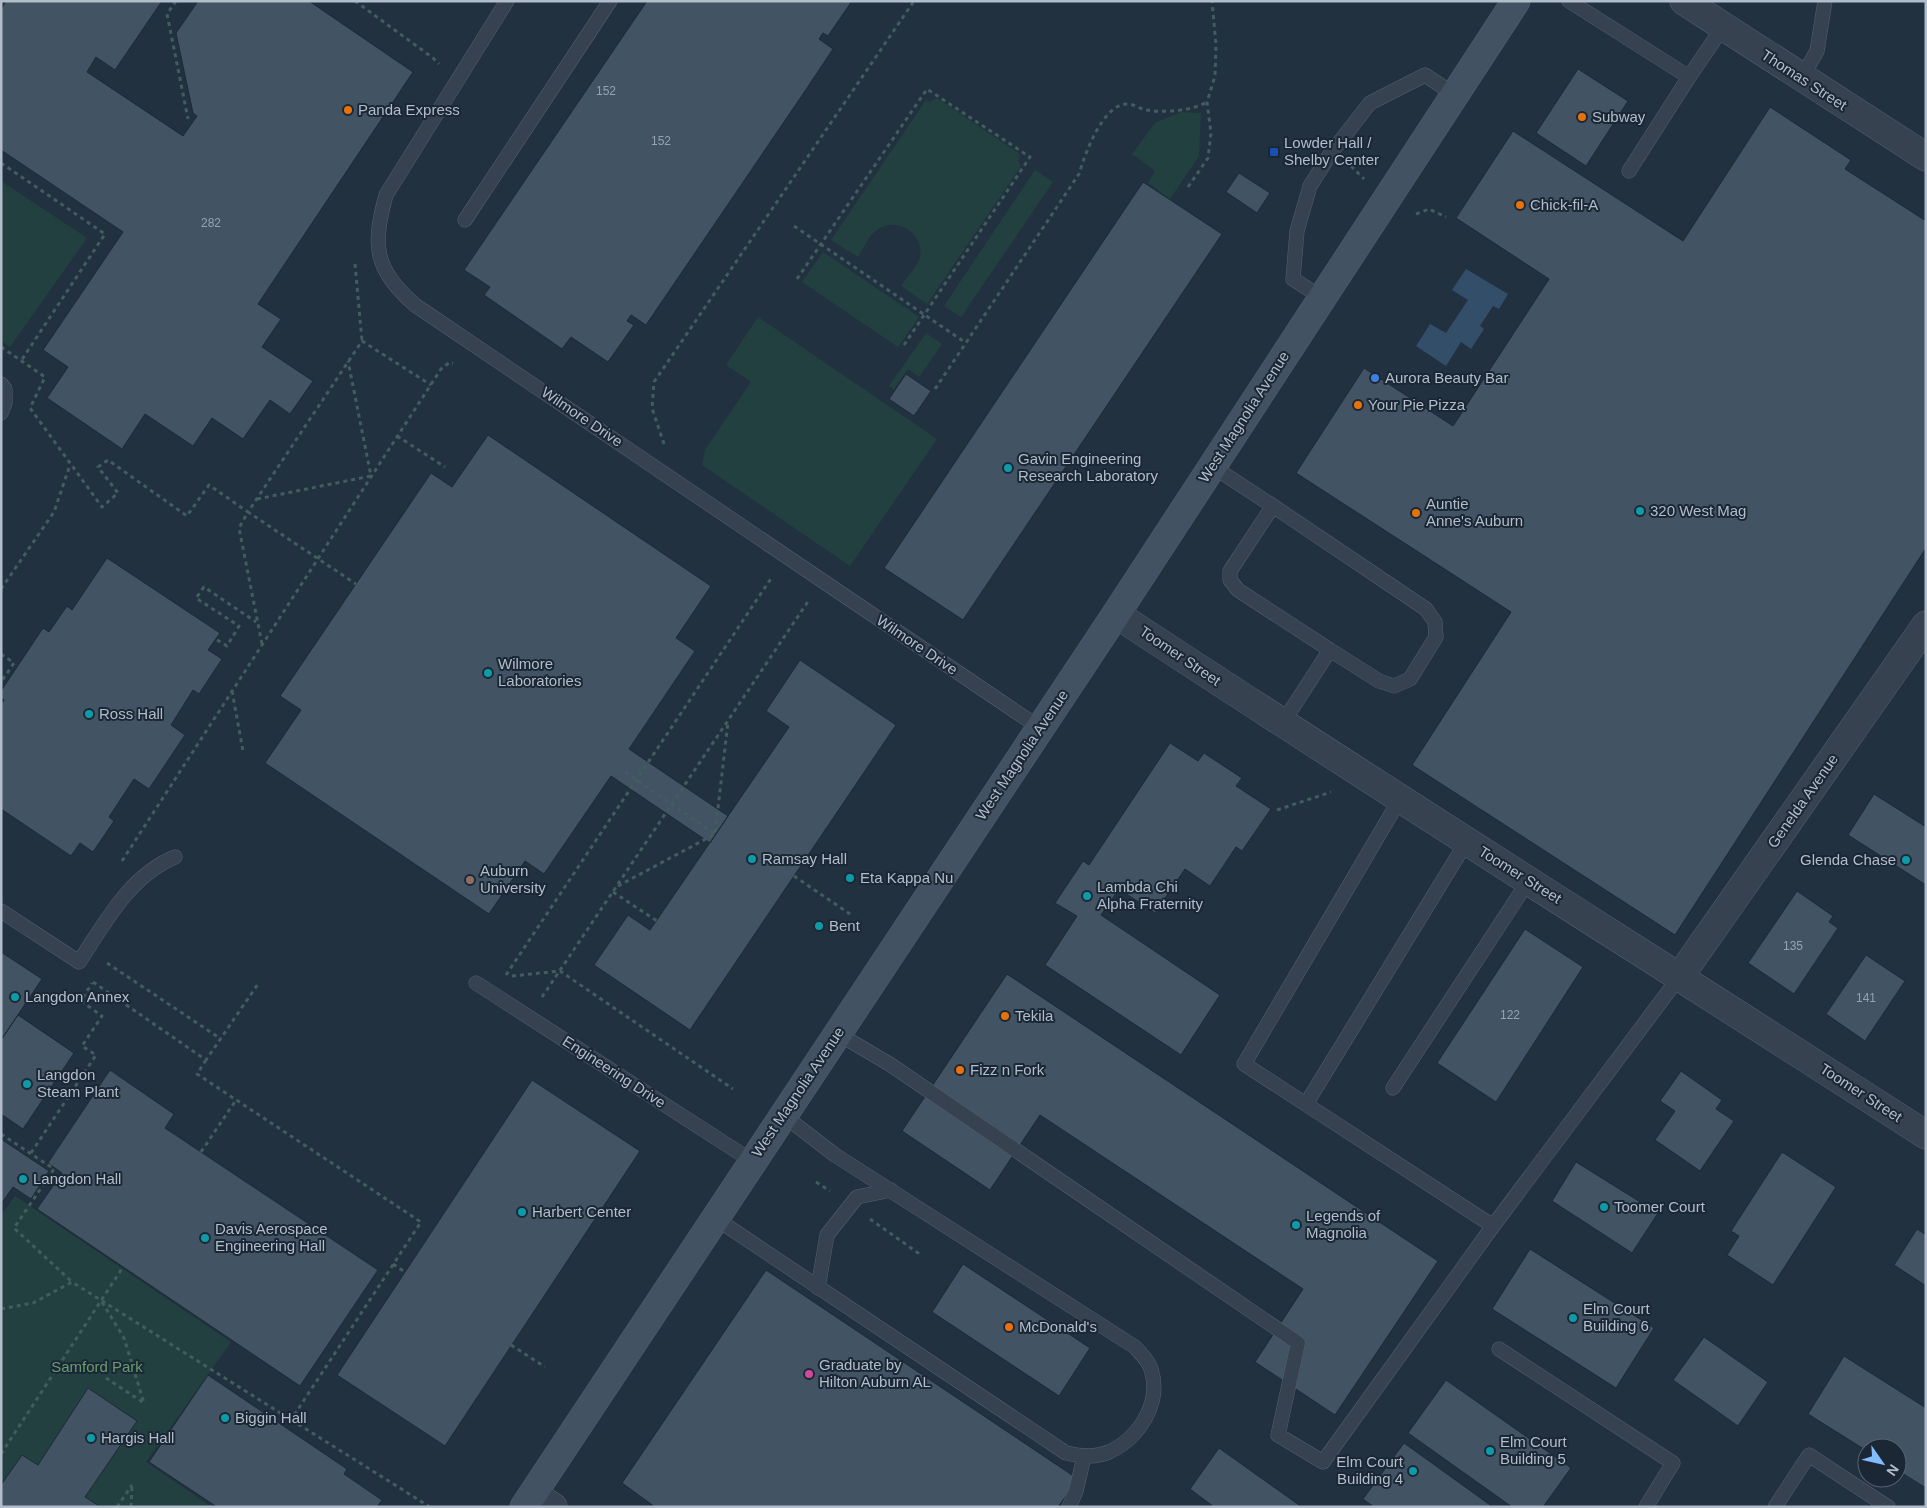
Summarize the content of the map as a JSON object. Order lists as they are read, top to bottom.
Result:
{
  "streets": {
    "street": [
      "Thomas Street",
      "West Magnolia Avenue",
      "Toomer Street",
      "Genelda Avenue"
    ],
    "lane": ["Wilmore Drive", "Engineering Drive"]
  },
  "crossings": [
    ["Wilmore Drive", "West Magnolia Avenue"],
    ["West Magnolia Avenue", "Toomer Street"],
    ["West Magnolia Avenue", "Engineering Drive"],
    ["Toomer Street", "Genelda Avenue"]
  ],
  "parks": ["Samford Park"],
  "places": {
    "other": [
      "Panda Express",
      "Subway",
      "Chick-fil-A",
      "Aurora Beauty Bar",
      "Your Pie Pizza",
      "Gavin Engineering Research Laboratory",
      "320 West Mag",
      "Auntie Anne's Auburn",
      "Wilmore Laboratories",
      "Ross Hall",
      "Ramsay Hall",
      "Glenda Chase",
      "Eta Kappa Nu",
      "Auburn University",
      "Lambda Chi Alpha Fraternity",
      "Bent",
      "Langdon Annex",
      "Tekila",
      "Fizz n Fork",
      "Langdon Steam Plant",
      "Langdon Hall",
      "Toomer Court",
      "Harbert Center",
      "Legends of Magnolia",
      "Davis Aerospace Engineering Hall",
      "Elm Court Building 6",
      "McDonald's",
      "Graduate by Hilton Auburn AL",
      "Biggin Hall",
      "Hargis Hall",
      "Elm Court Building 5",
      "Elm Court Building 4"
    ],
    "transit": ["Lowder Hall / Shelby Center"]
  },
  "house_numbers": [
    "152",
    "152",
    "282",
    "135",
    "141",
    "122"
  ],
  "north": "bottom right"
}
